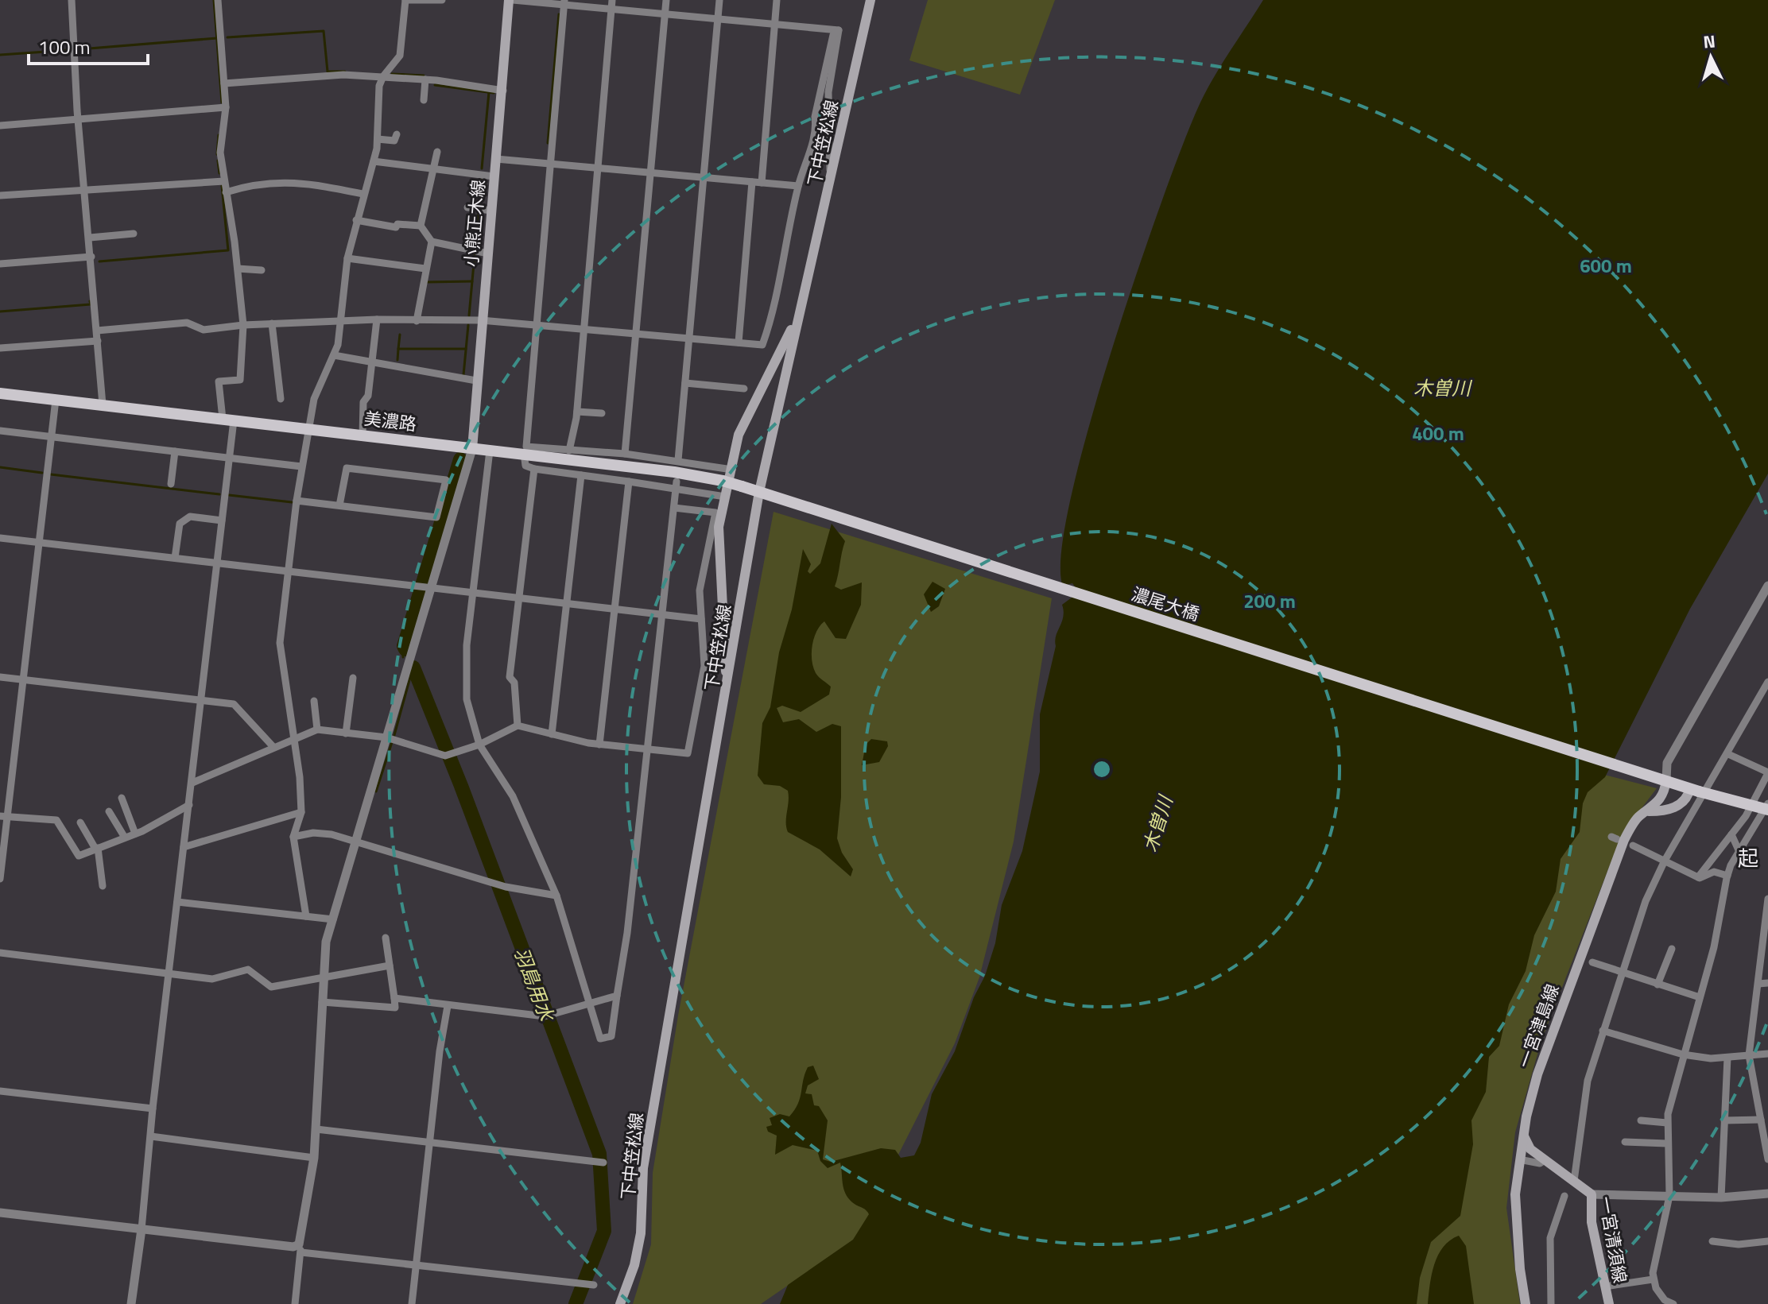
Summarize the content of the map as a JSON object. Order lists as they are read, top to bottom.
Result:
{
  "streets": {
    "main road": [
      "下中笠松線",
      "小熊正木線",
      "美濃路",
      "濃尾大橋",
      "一宮津島線",
      "一宮清須線"
    ]
  },
  "crossings": [
    ["下中笠松線", "美濃路"],
    ["小熊正木線", "美濃路"],
    ["美濃路", "濃尾大橋"],
    ["濃尾大橋", "一宮津島線"],
    ["一宮津島線", "一宮清須線"]
  ],
  "districts": ["起"],
  "water": ["木曽川", "羽島用水"],
  "scale_bar": "100 m",
  "north": "top",
  "rings": ["600 m", "400 m", "200 m"]
}
